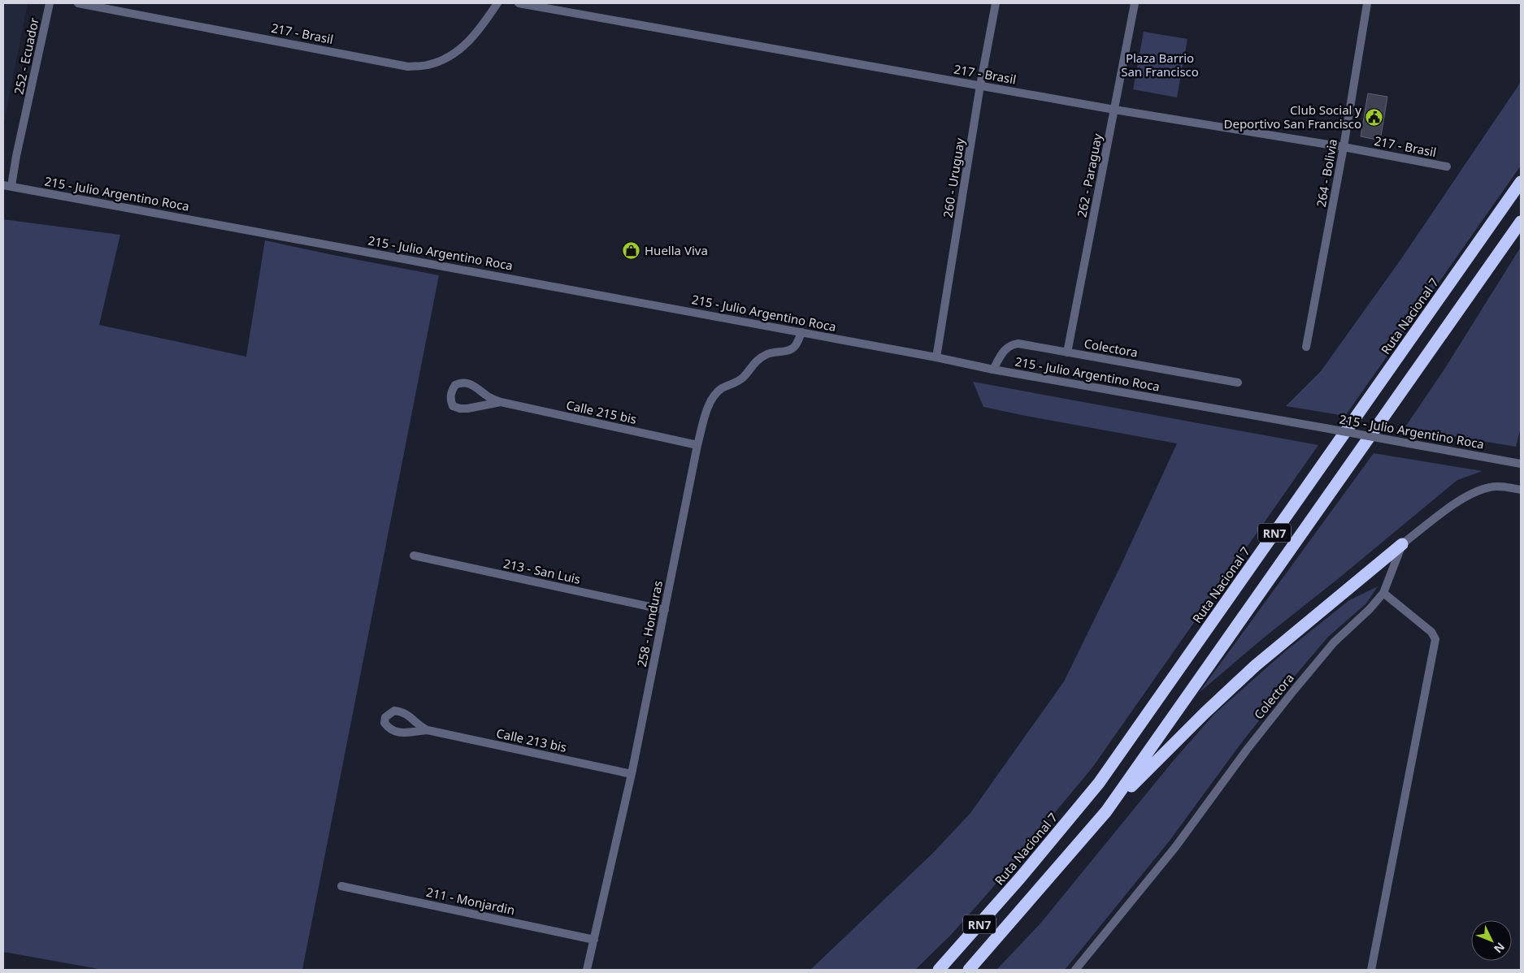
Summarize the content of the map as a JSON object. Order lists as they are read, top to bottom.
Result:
{
  "streets": {
    "highway": ["Ruta Nacional 7", "RN7"],
    "street": [
      "217 - Brasil",
      "252 - Ecuador",
      "264 - Bolivia",
      "262 - Paraguay",
      "260 - Uruguay",
      "215 - Julio Argentino Roca",
      "Colectora",
      "Calle 215 bis",
      "213 - San Luis",
      "258 - Honduras",
      "Calle 213 bis",
      "211 - Monjardin"
    ]
  },
  "crossings": [
    ["217 - Brasil", "264 - Bolivia"],
    ["217 - Brasil", "262 - Paraguay"],
    ["217 - Brasil", "260 - Uruguay"],
    ["252 - Ecuador", "215 - Julio Argentino Roca"],
    ["262 - Paraguay", "Colectora"],
    ["260 - Uruguay", "215 - Julio Argentino Roca"],
    ["215 - Julio Argentino Roca", "Colectora"],
    ["215 - Julio Argentino Roca", "258 - Honduras"],
    ["Calle 215 bis", "258 - Honduras"],
    ["213 - San Luis", "258 - Honduras"],
    ["258 - Honduras", "Calle 213 bis"],
    ["258 - Honduras", "211 - Monjardin"]
  ],
  "parks": ["Plaza Barrio San Francisco"],
  "places": {
    "public building": ["Club Social y Deportivo San Francisco"],
    "shop": ["Huella Viva"]
  },
  "north": "bottom right"
}
